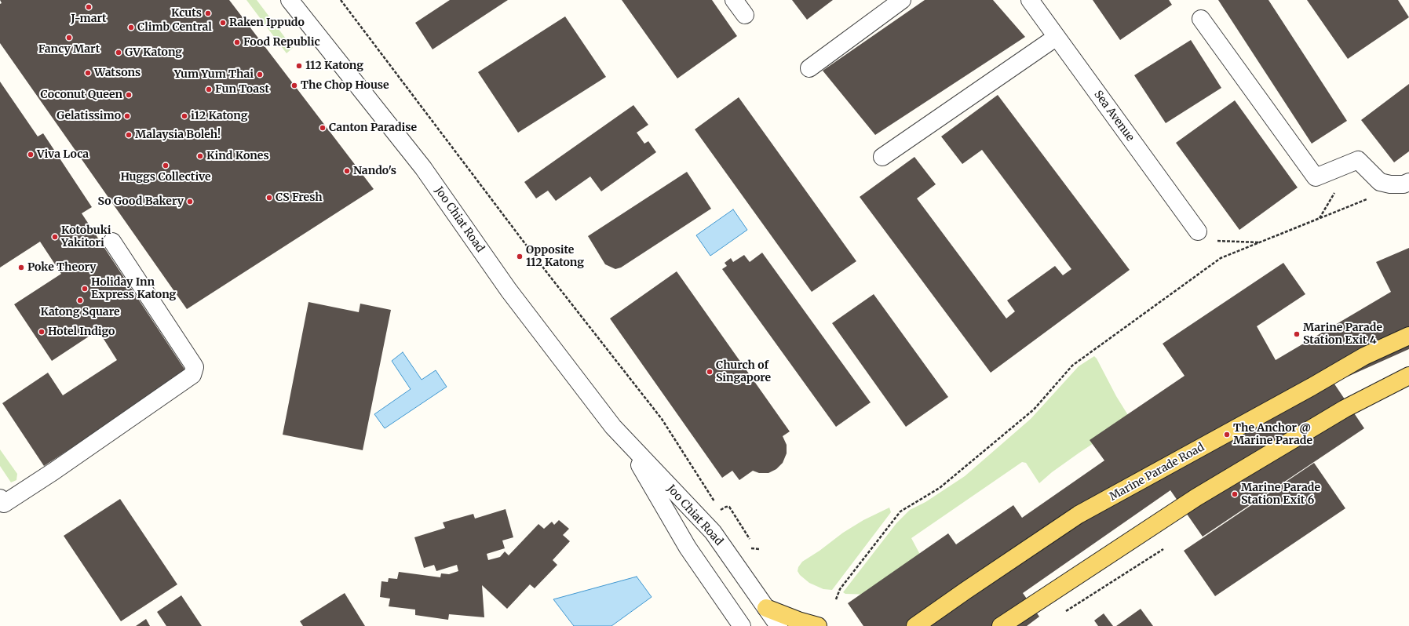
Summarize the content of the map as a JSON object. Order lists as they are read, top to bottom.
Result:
{
  "streets": {
    "main road": ["Marine Parade Road"],
    "street": ["Sea Avenue", "Joo Chiat Road"]
  },
  "places": [
    "J-mart",
    "Kcuts",
    "Raken Ippudo",
    "Climb Central",
    "Fancy Mart",
    "Food Republic",
    "GV Katong",
    "112 Katong",
    "Watsons",
    "Yum Yum Thai",
    "The Chop House",
    "Fun Toast",
    "Coconut Queen",
    "Gelatissimo",
    "i12 Katong",
    "Canton Paradise",
    "Malaysia Boleh!",
    "Viva Loca",
    "Kind Kones",
    "Huggs Collective",
    "Nando's",
    "CS Fresh",
    "So Good Bakery",
    "Kotobuki Yakitori",
    "Opposite 112 Katong",
    "Poke Theory",
    "Holiday Inn Express Katong",
    "Katong Square",
    "Hotel Indigo",
    "Marine Parade Station Exit 4",
    "Church of Singapore",
    "The Anchor @ Marine Parade",
    "Marine Parade Station Exit 6"
  ]
}
